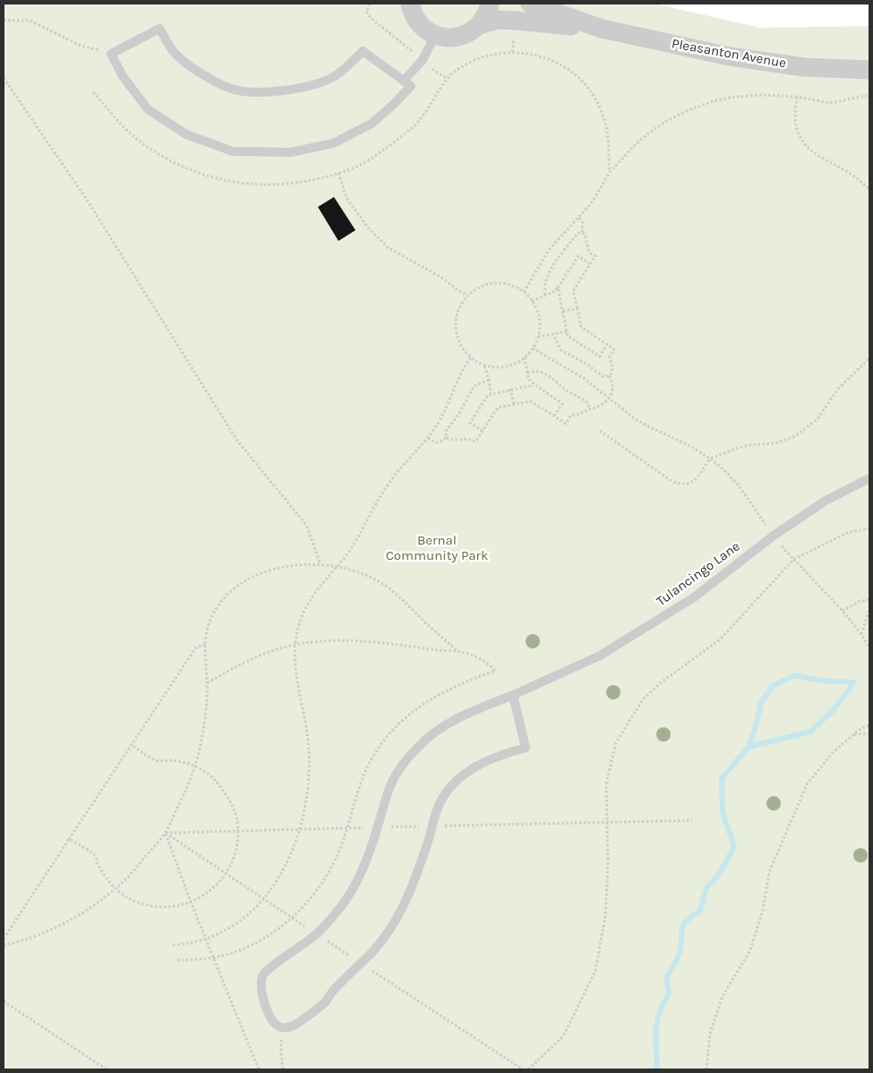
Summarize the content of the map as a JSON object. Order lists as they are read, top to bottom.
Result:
{
  "streets": {
    "street": ["Pleasanton Avenue"],
    "lane": ["Tulancingo Lane"]
  },
  "parks": ["Bernal Community Park"]
}
